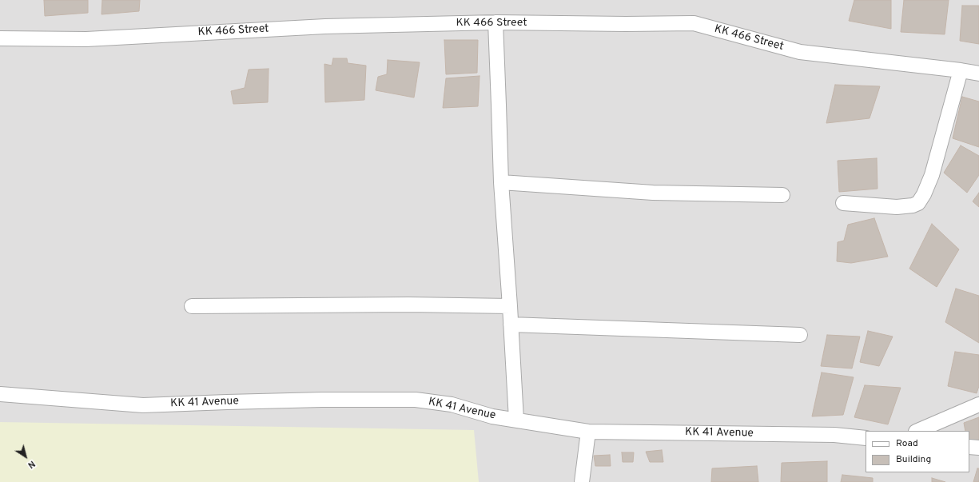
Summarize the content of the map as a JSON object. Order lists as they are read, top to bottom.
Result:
{
  "streets": {
    "street": ["KK 466 Street", "KK 41 Avenue"]
  },
  "legend": ["Road", "Building"],
  "north": "bottom right"
}
